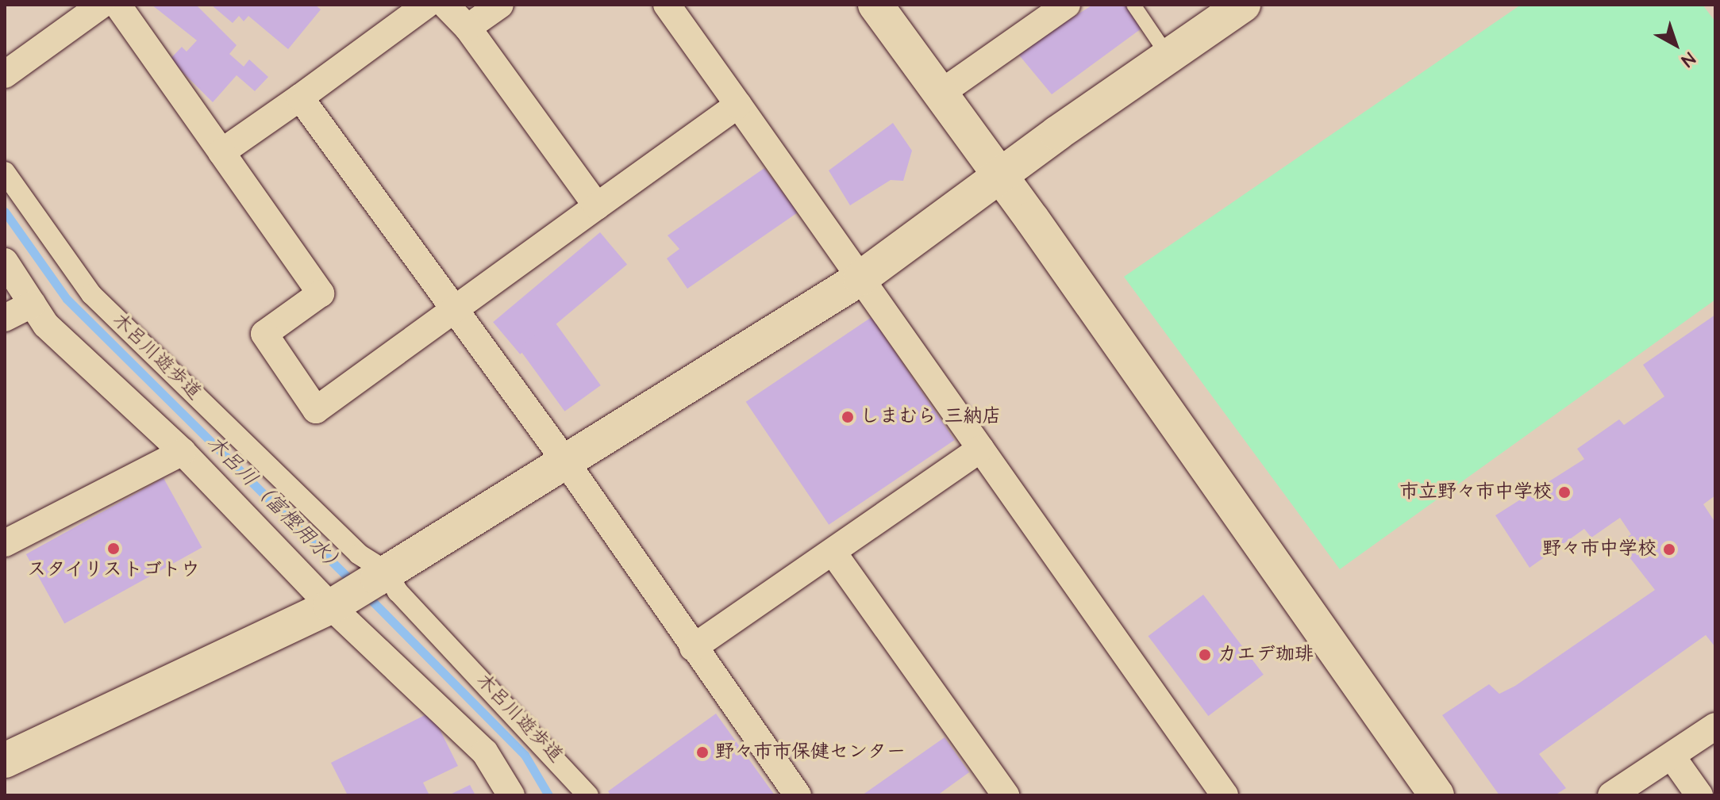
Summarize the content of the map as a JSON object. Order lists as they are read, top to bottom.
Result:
{
  "streets": {
    "street": ["木呂川遊歩道"]
  },
  "water": ["木呂川（富樫用水）"],
  "places": [
    "しまむら 三納店",
    "市立野々市中学校",
    "スタイリストゴトウ",
    "野々市中学校",
    "カエデ珈琲",
    "野々市市保健センター"
  ],
  "north": "bottom right"
}
